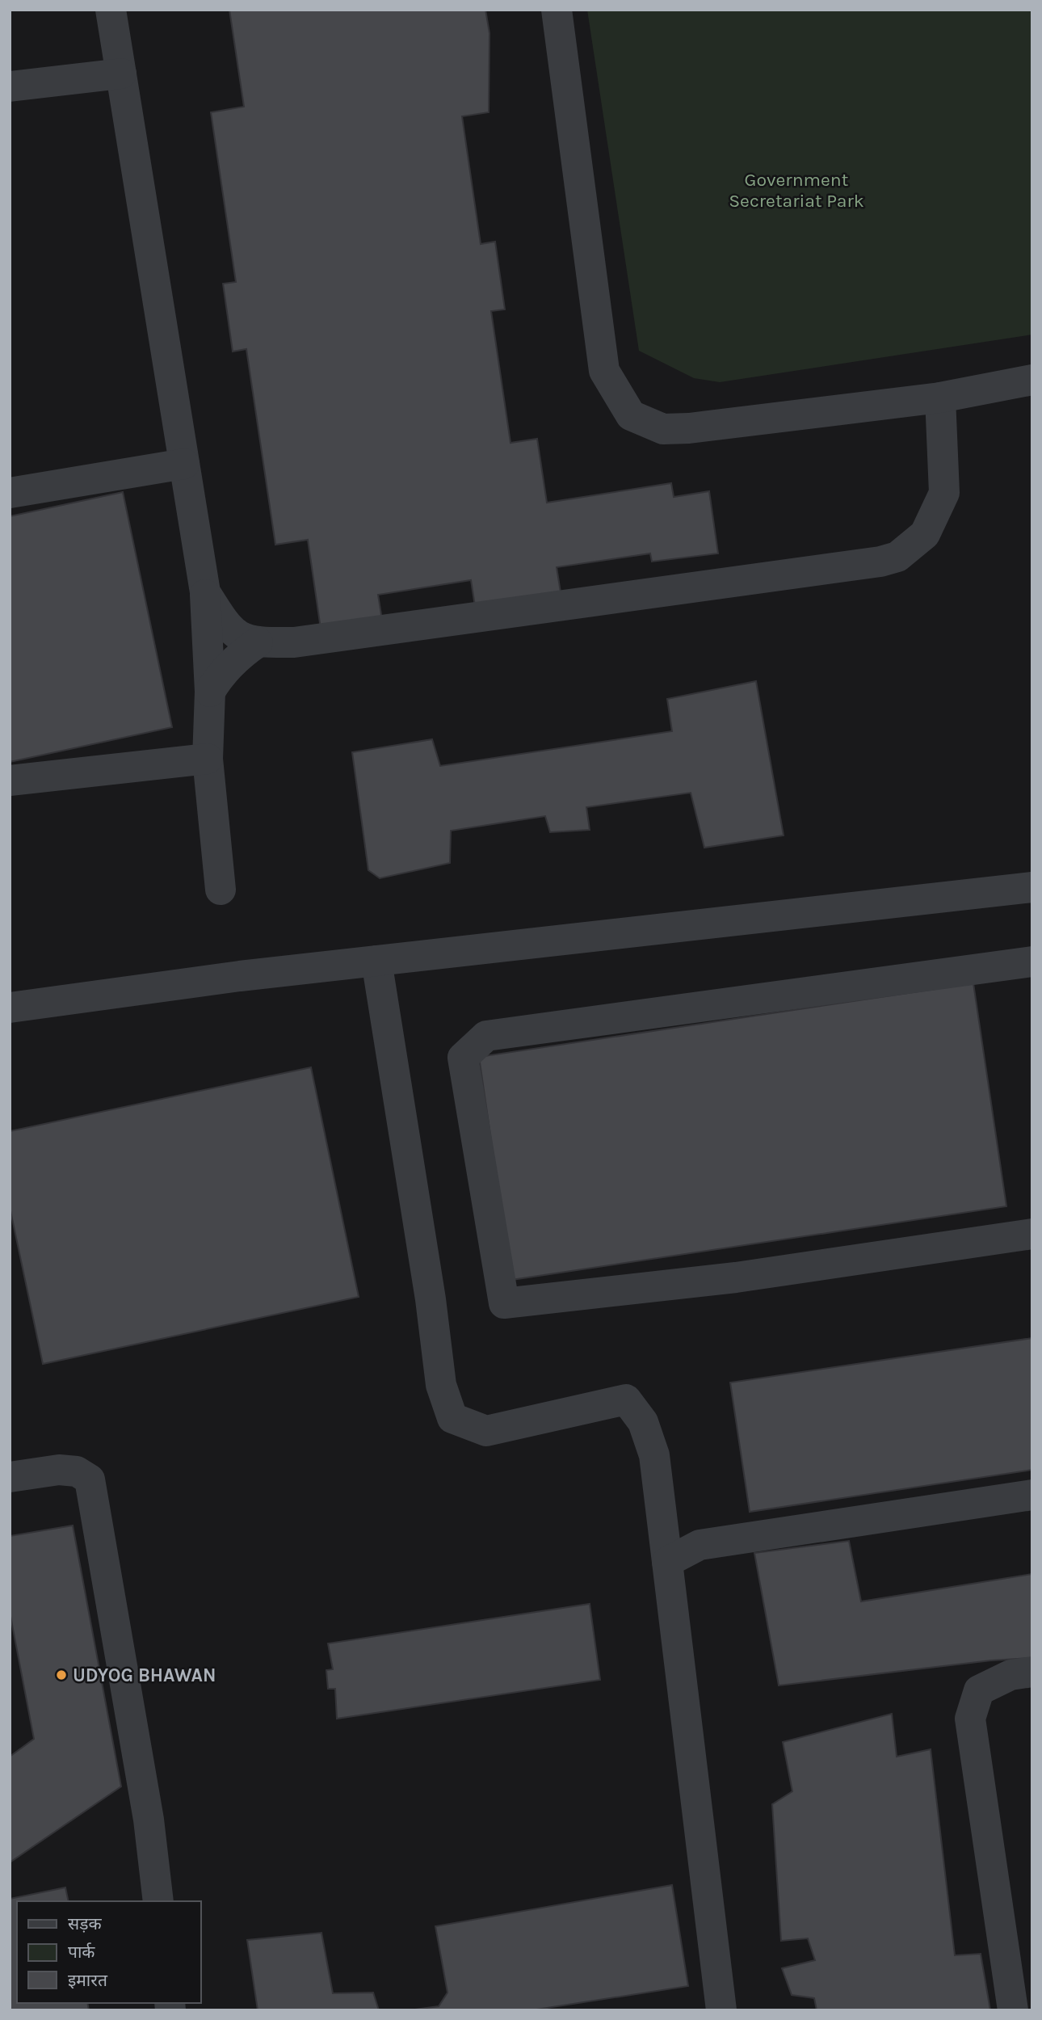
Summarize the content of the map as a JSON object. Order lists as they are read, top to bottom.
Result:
{
  "parks": ["Government Secretariat Park"],
  "places": ["UDYOG BHAWAN"],
  "legend": ["सड़क", "पार्क", "इमारत"]
}
